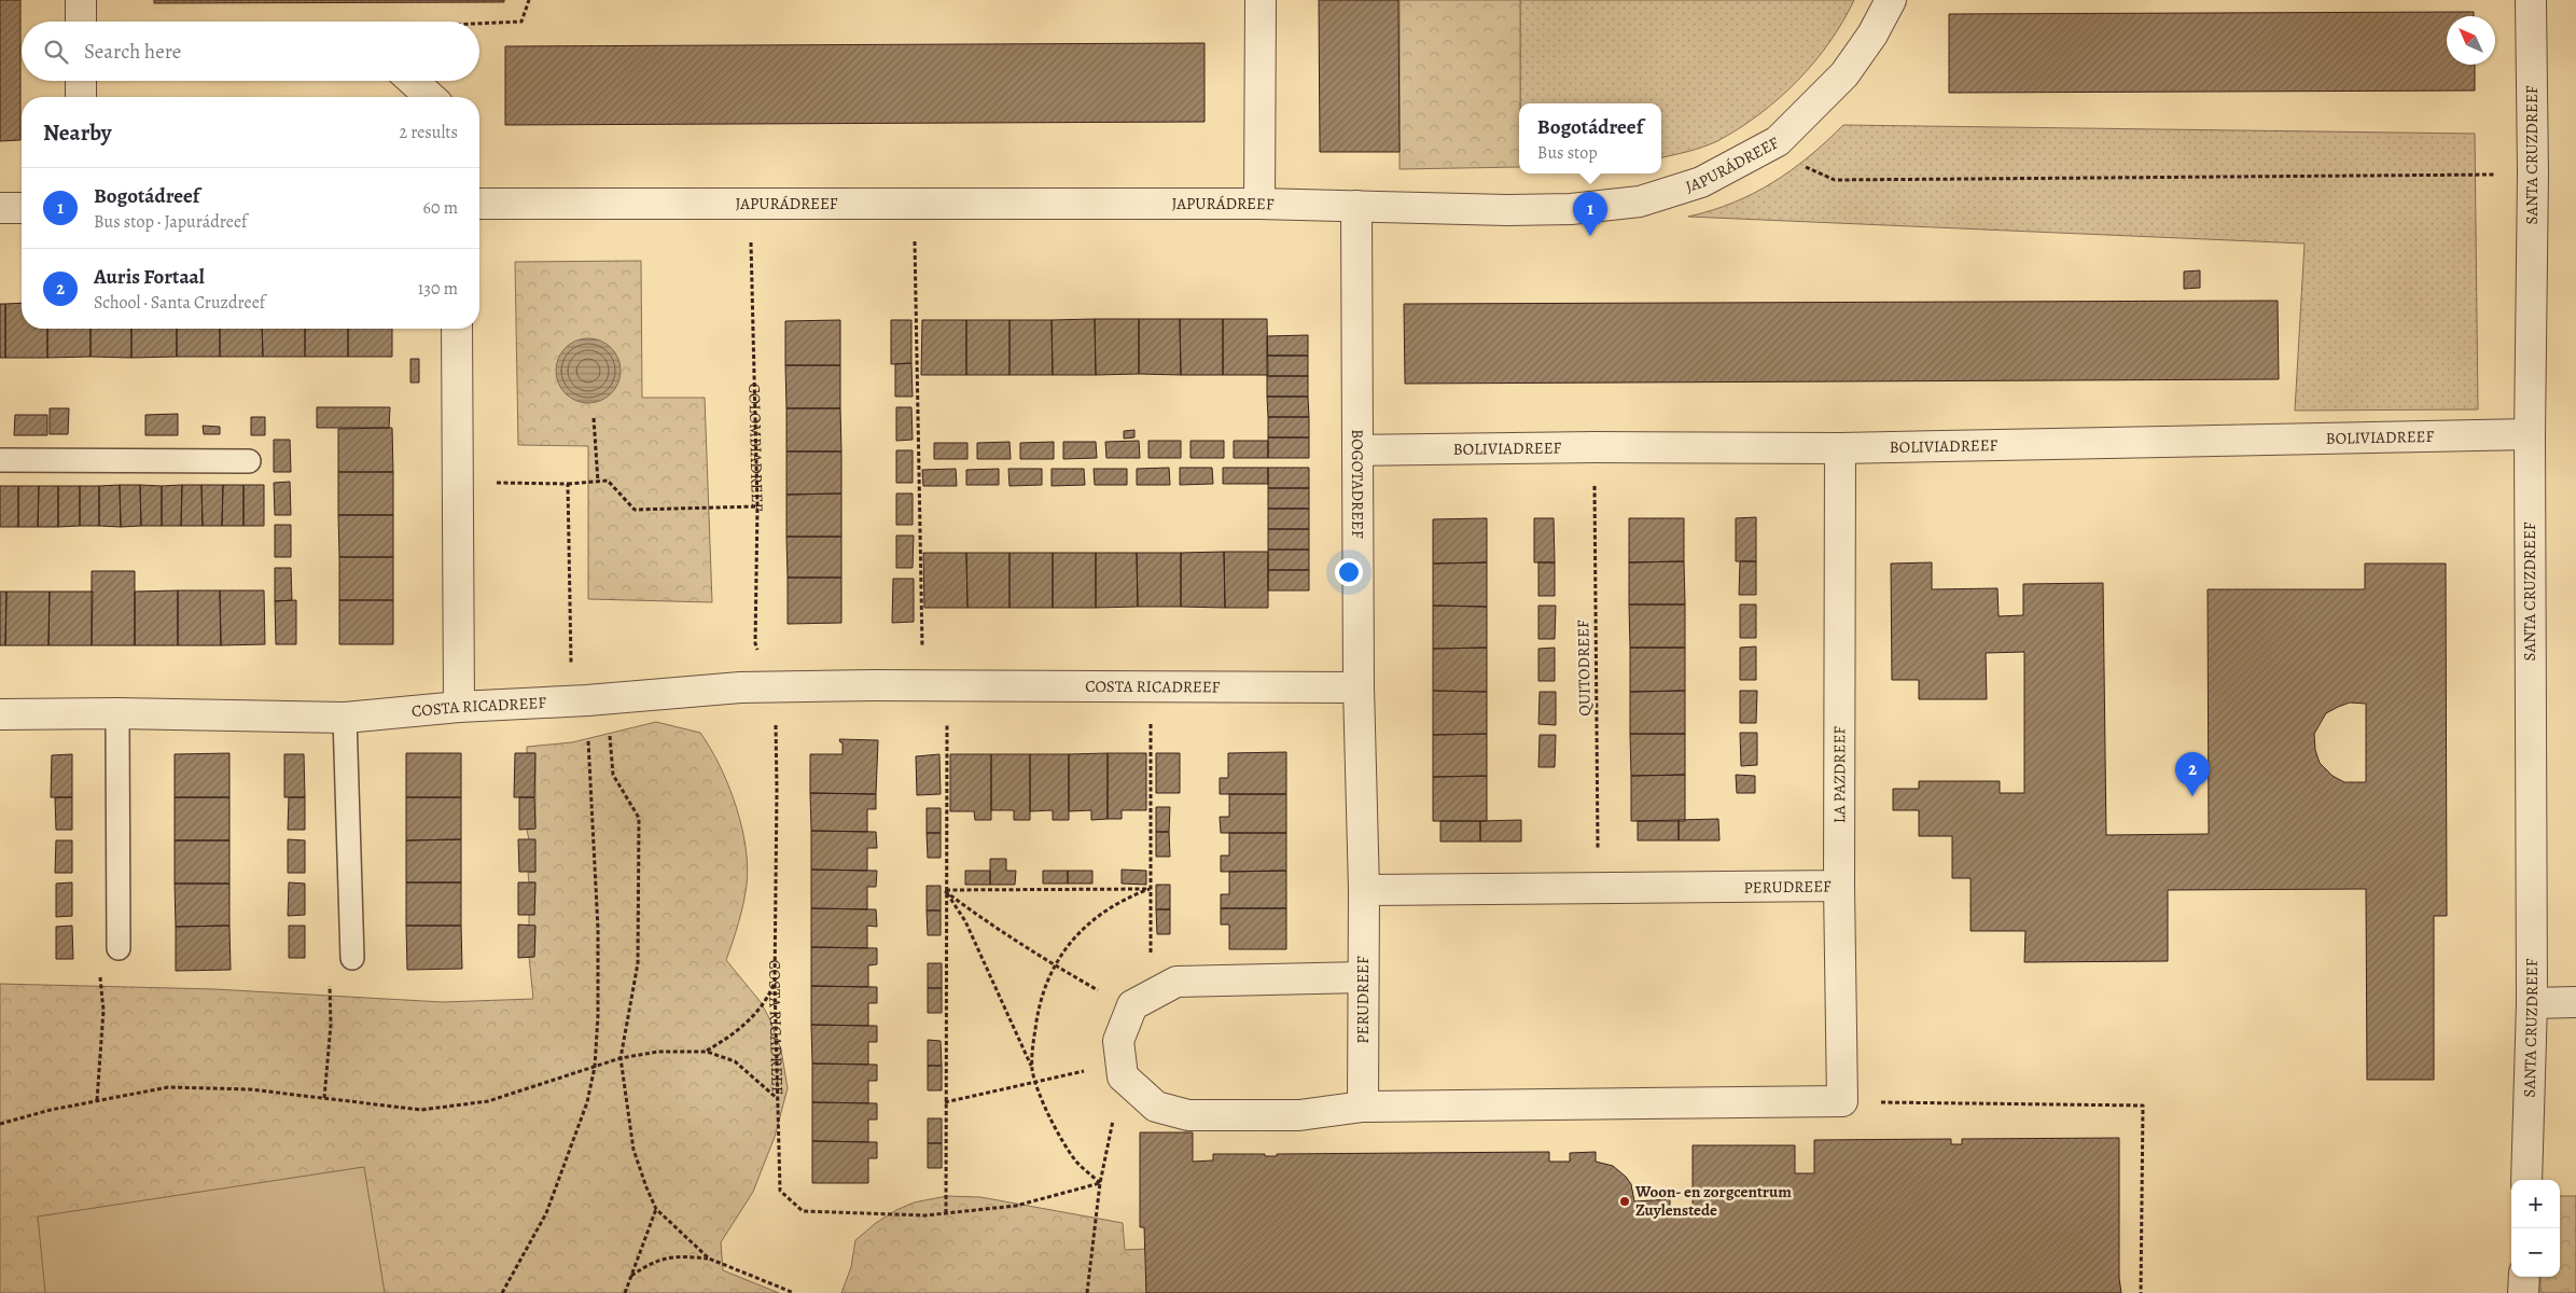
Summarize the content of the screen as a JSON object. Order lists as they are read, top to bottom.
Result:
{
  "streets": {
    "street": [
      "SANTA CRUZDREEF",
      "JAPURÁDREEF",
      "BOLIVIADREEF",
      "BOGOTADREEF",
      "COSTA RICADREEF",
      "LA PAZDREEF",
      "PERUDREEF"
    ],
    "path": ["COLOMBIADREEF", "QUITODREEF"]
  },
  "crossings": [
    ["SANTA CRUZDREEF", "BOLIVIADREEF"],
    ["JAPURÁDREEF", "COLOMBIADREEF"],
    ["JAPURÁDREEF", "BOGOTADREEF"],
    ["BOLIVIADREEF", "BOGOTADREEF"],
    ["BOLIVIADREEF", "QUITODREEF"],
    ["BOLIVIADREEF", "LA PAZDREEF"],
    ["COLOMBIADREEF", "COSTA RICADREEF"],
    ["BOGOTADREEF", "COSTA RICADREEF"],
    ["BOGOTADREEF", "PERUDREEF"],
    ["QUITODREEF", "PERUDREEF"],
    ["LA PAZDREEF", "PERUDREEF"]
  ],
  "places": ["Woon- en zorgcentrum Zuylenstede"],
  "north": "top left",
  "page": {
    "search": "Search here",
    "heading": ["Nearby", "2 results"],
    "popup": ["Bogotádreef", "Bus stop"],
    "list": [
      {
        "mark": "1",
        "name": "Bogotádreef",
        "note": "Bus stop · Japurádreef",
        "value": "60 m"
      },
      {
        "mark": "2",
        "name": "Auris Fortaal",
        "note": "School · Santa Cruzdreef",
        "value": "130 m"
      }
    ],
    "pins": ["1", "2"],
    "map_buttons": ["+", "−"]
  }
}
